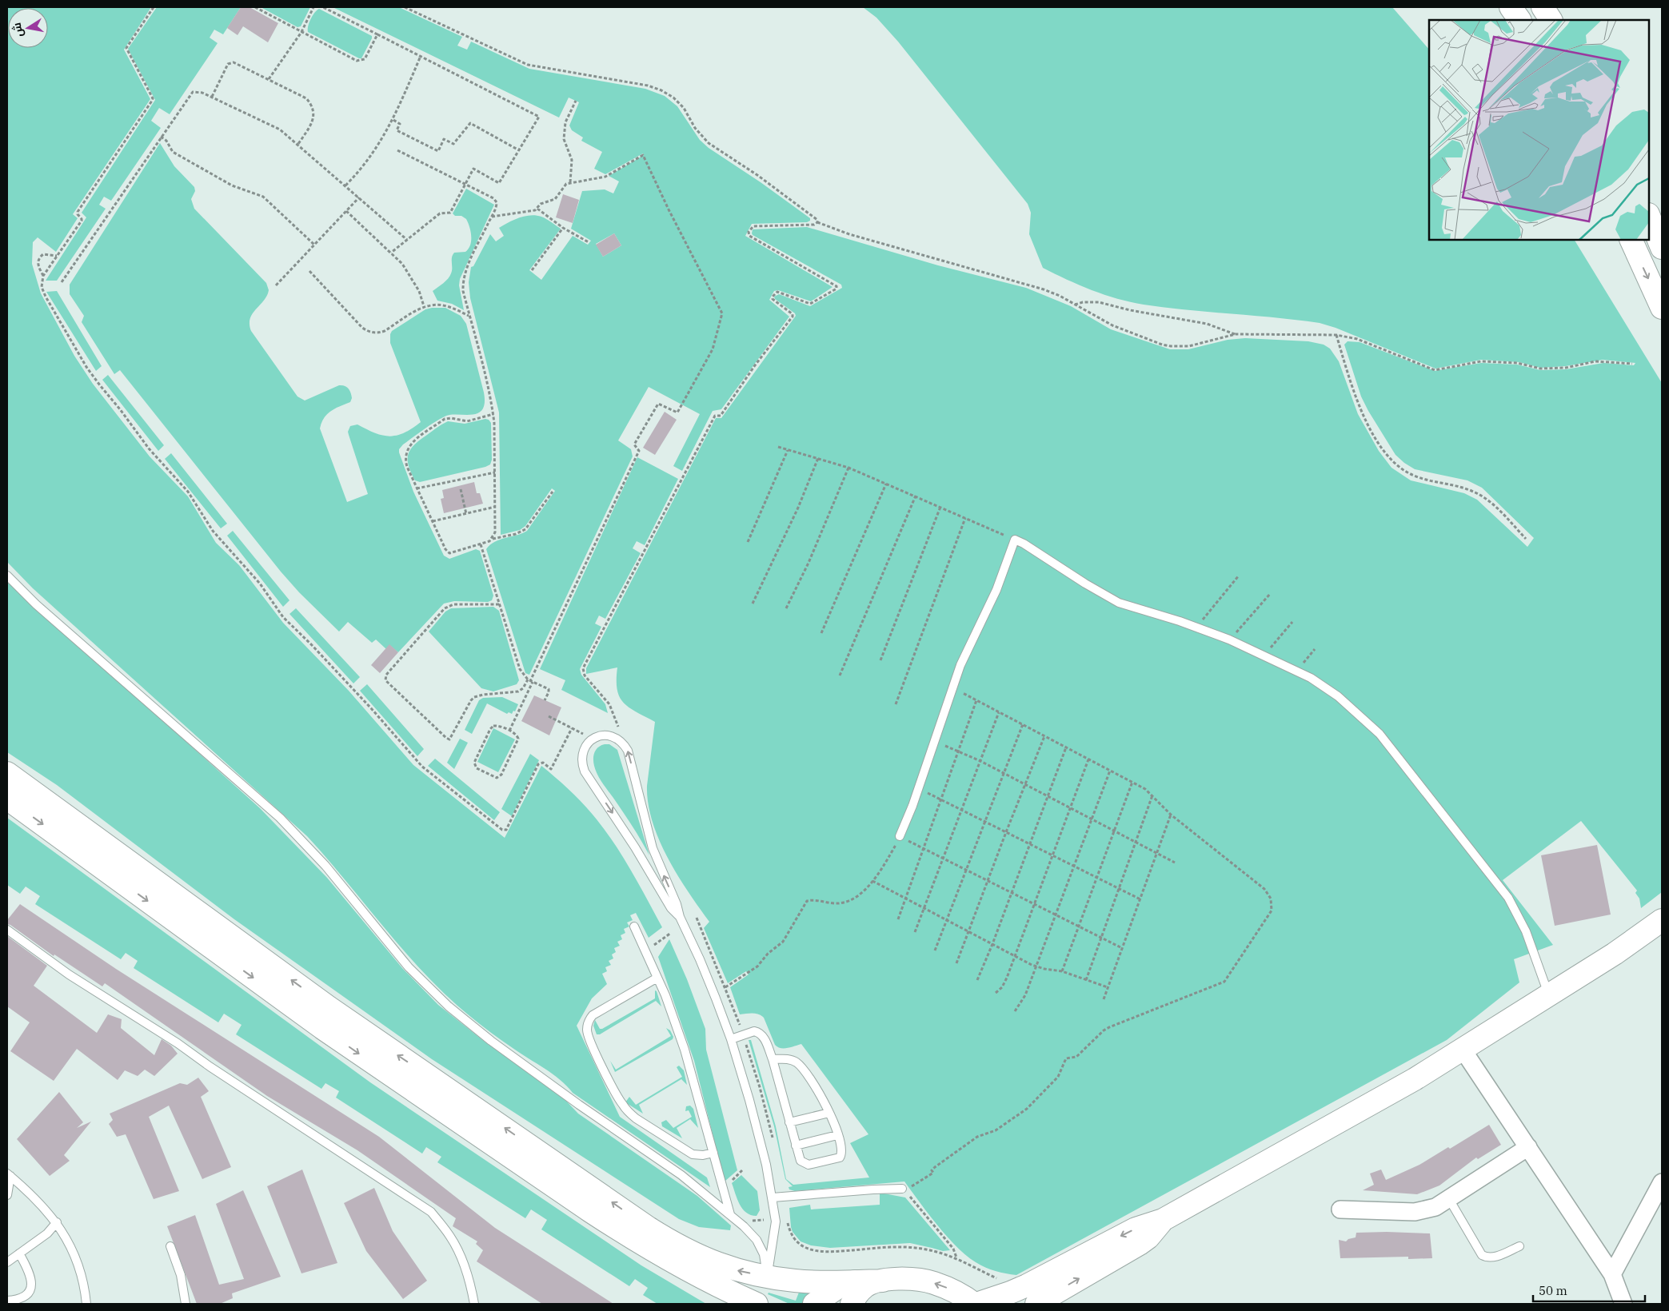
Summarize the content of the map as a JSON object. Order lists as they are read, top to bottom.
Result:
{
  "scale_bar": "50 m",
  "north": "left"
}
